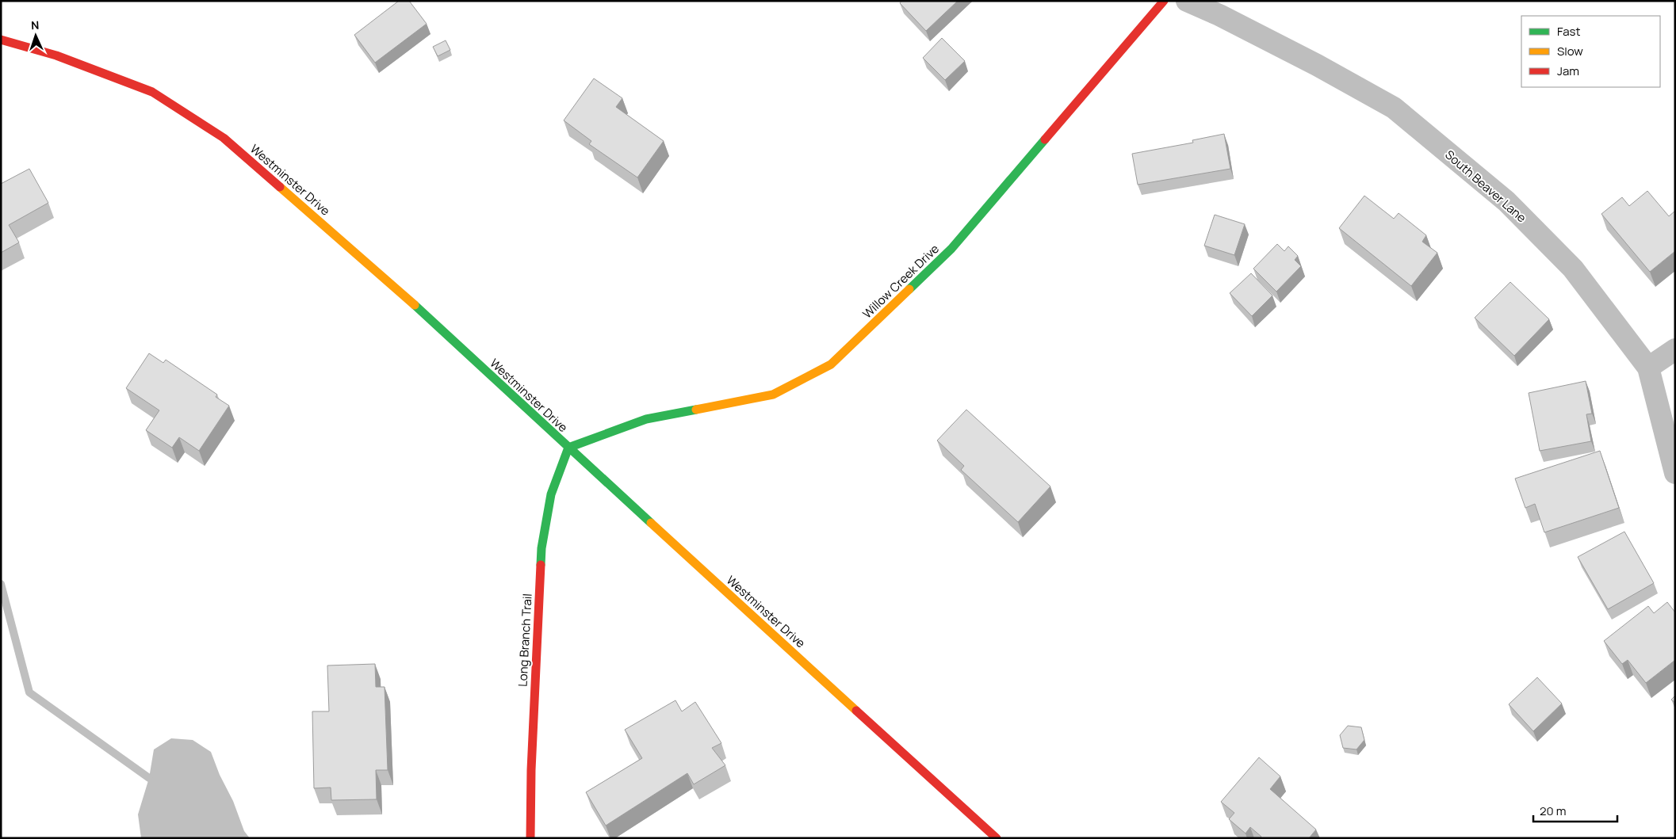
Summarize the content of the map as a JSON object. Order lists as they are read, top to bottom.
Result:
{
  "streets": {
    "street": [
      "Westminster Drive",
      "South Beaver Lane",
      "Willow Creek Drive",
      "Long Branch Trail"
    ]
  },
  "crossings": [
    ["Westminster Drive", "Willow Creek Drive"],
    ["Westminster Drive", "Long Branch Trail"],
    ["Willow Creek Drive", "Long Branch Trail"]
  ],
  "legend": ["Fast", "Slow", "Jam"],
  "scale_bar": "20 m",
  "north": "top"
}
